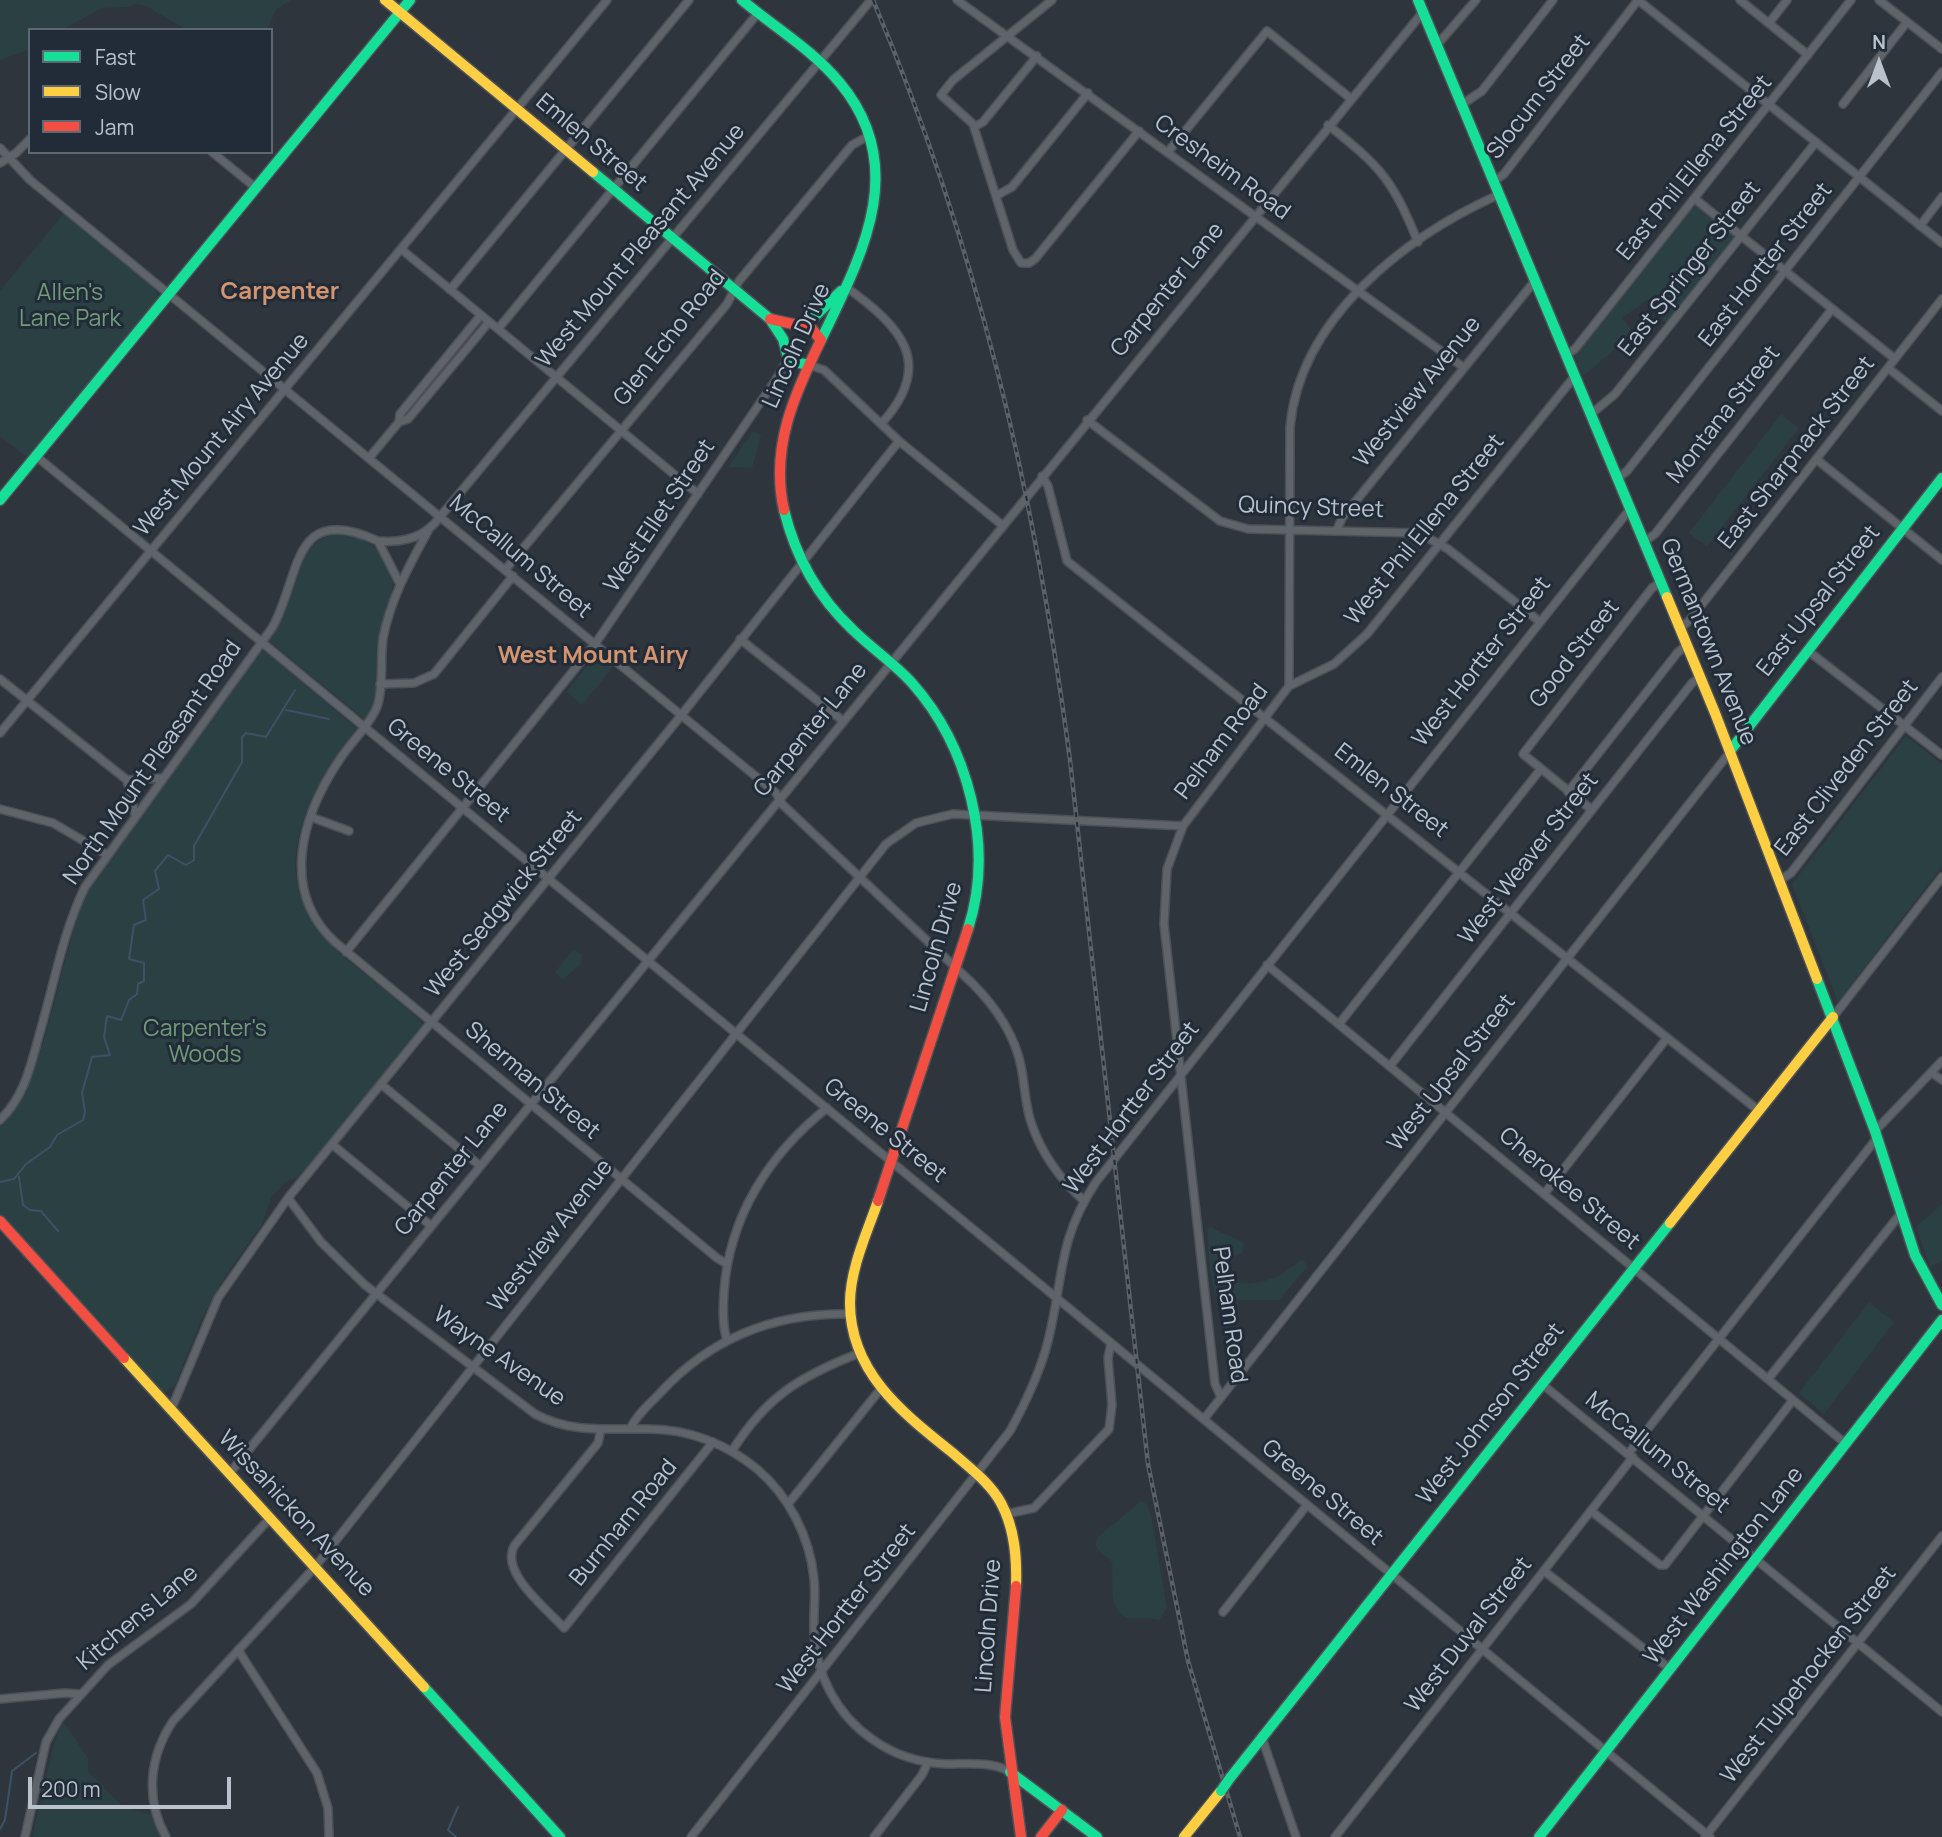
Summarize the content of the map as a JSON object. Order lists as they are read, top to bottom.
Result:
{
  "streets": {
    "main road": [
      "Emlen Street",
      "Lincoln Drive",
      "East Upsal Street",
      "Germantown Avenue",
      "Wayne Avenue",
      "West Johnson Street",
      "Wissahickon Avenue",
      "West Washington Lane"
    ],
    "street": [
      "Slocum Street",
      "Cresheim Road",
      "East Phil Ellena Street",
      "West Mount Pleasant Avenue",
      "East Hortter Street",
      "East Springer Street",
      "Carpenter Lane",
      "Glen Echo Road",
      "Westview Avenue",
      "Montana Street",
      "West Mount Airy Avenue",
      "East Sharpnack Street",
      "Quincy Street",
      "West Ellet Street",
      "West Phil Ellena Street",
      "McCallum Street",
      "Good Street",
      "West Hortter Street",
      "Pelham Road",
      "North Mount Pleasant Road",
      "East Cliveden Street",
      "Greene Street",
      "West Weaver Street",
      "West Sedgwick Street",
      "West Upsal Street",
      "Sherman Street",
      "Cherokee Street",
      "Burnham Road",
      "Kitchens Lane",
      "West Duval Street",
      "West Tulpehocken Street"
    ]
  },
  "crossings": [
    ["Slocum Street", "Germantown Avenue"],
    ["Emlen Street", "West Mount Pleasant Avenue"],
    ["Emlen Street", "Carpenter Lane"],
    ["Emlen Street", "Glen Echo Road"],
    ["Emlen Street", "Lincoln Drive"],
    ["Emlen Street", "West Mount Airy Avenue"],
    ["Emlen Street", "West Ellet Street"],
    ["Emlen Street", "West Hortter Street"],
    ["Emlen Street", "Pelham Road"],
    ["Emlen Street", "West Weaver Street"],
    ["Emlen Street", "West Upsal Street"],
    ["Emlen Street", "West Johnson Street"],
    ["Cresheim Road", "Carpenter Lane"],
    ["Cresheim Road", "Westview Avenue"],
    ["Cresheim Road", "Pelham Road"],
    ["East Phil Ellena Street", "Germantown Avenue"],
    ["West Mount Pleasant Avenue", "Lincoln Drive"],
    ["West Mount Pleasant Avenue", "McCallum Street"],
    ["East Hortter Street", "Germantown Avenue"],
    ["East Springer Street", "Germantown Avenue"],
    ["Carpenter Lane", "Lincoln Drive"],
    ["Carpenter Lane", "Quincy Street"],
    ["Carpenter Lane", "McCallum Street"],
    ["Carpenter Lane", "Germantown Avenue"],
    ["Carpenter Lane", "Greene Street"],
    ["Carpenter Lane", "Sherman Street"],
    ["Carpenter Lane", "Wayne Avenue"],
    ["Carpenter Lane", "Wissahickon Avenue"],
    ["Glen Echo Road", "Lincoln Drive"],
    ["Glen Echo Road", "McCallum Street"],
    ["Lincoln Drive", "Westview Avenue"],
    ["Lincoln Drive", "West Ellet Street"],
    ["Lincoln Drive", "McCallum Street"],
    ["Lincoln Drive", "West Hortter Street"],
    ["Lincoln Drive", "Greene Street"],
    ["Lincoln Drive", "West Sedgwick Street"],
    ["Lincoln Drive", "Wayne Avenue"],
    ["Westview Avenue", "Quincy Street"],
    ["Westview Avenue", "McCallum Street"],
    ["Westview Avenue", "Germantown Avenue"],
    ["Westview Avenue", "Greene Street"],
    ["Westview Avenue", "Sherman Street"],
    ["Westview Avenue", "Wayne Avenue"],
    ["Westview Avenue", "Wissahickon Avenue"],
    ["Montana Street", "Germantown Avenue"],
    ["West Mount Airy Avenue", "McCallum Street"],
    ["West Mount Airy Avenue", "Greene Street"],
    ["East Sharpnack Street", "Germantown Avenue"],
    ["Quincy Street", "West Phil Ellena Street"],
    ["Quincy Street", "West Hortter Street"],
    ["Quincy Street", "Pelham Road"],
    ["West Ellet Street", "McCallum Street"],
    ["West Ellet Street", "Greene Street"],
    ["West Ellet Street", "Sherman Street"],
    ["West Phil Ellena Street", "Germantown Avenue"],
    ["West Phil Ellena Street", "Pelham Road"],
    ["McCallum Street", "West Hortter Street"],
    ["McCallum Street", "West Sedgwick Street"],
    ["McCallum Street", "West Johnson Street"],
    ["McCallum Street", "West Washington Lane"],
    ["McCallum Street", "West Duval Street"],
    ["McCallum Street", "West Tulpehocken Street"],
    ["East Upsal Street", "Germantown Avenue"],
    ["East Upsal Street", "West Upsal Street"],
    ["Germantown Avenue", "Good Street"],
    ["Germantown Avenue", "West Hortter Street"],
    ["Germantown Avenue", "Pelham Road"],
    ["Germantown Avenue", "East Cliveden Street"],
    ["Germantown Avenue", "West Weaver Street"],
    ["Germantown Avenue", "West Upsal Street"],
    ["Germantown Avenue", "West Johnson Street"],
    ["Germantown Avenue", "West Duval Street"],
    ["West Hortter Street", "Pelham Road"],
    ["West Hortter Street", "Greene Street"],
    ["West Hortter Street", "Cherokee Street"],
    ["West Hortter Street", "Wayne Avenue"],
    ["Pelham Road", "West Upsal Street"],
    ["North Mount Pleasant Road", "Greene Street"],
    ["North Mount Pleasant Road", "Sherman Street"],
    ["Greene Street", "West Sedgwick Street"],
    ["Greene Street", "West Upsal Street"],
    ["Greene Street", "Sherman Street"],
    ["Greene Street", "West Johnson Street"],
    ["Greene Street", "West Washington Lane"],
    ["Greene Street", "West Duval Street"],
    ["Greene Street", "West Tulpehocken Street"],
    ["West Weaver Street", "Cherokee Street"],
    ["West Sedgwick Street", "Sherman Street"],
    ["West Sedgwick Street", "Wayne Avenue"],
    ["West Sedgwick Street", "Wissahickon Avenue"],
    ["West Upsal Street", "Cherokee Street"],
    ["Cherokee Street", "West Johnson Street"],
    ["Cherokee Street", "West Washington Lane"],
    ["Cherokee Street", "West Duval Street"],
    ["Wayne Avenue", "Burnham Road"],
    ["Wissahickon Avenue", "Kitchens Lane"]
  ],
  "districts": ["Carpenter", "West Mount Airy"],
  "parks": ["Allen's Lane Park", "Carpenter's Woods"],
  "legend": ["Fast", "Slow", "Jam"],
  "scale_bar": "200 m",
  "north": "top"
}
